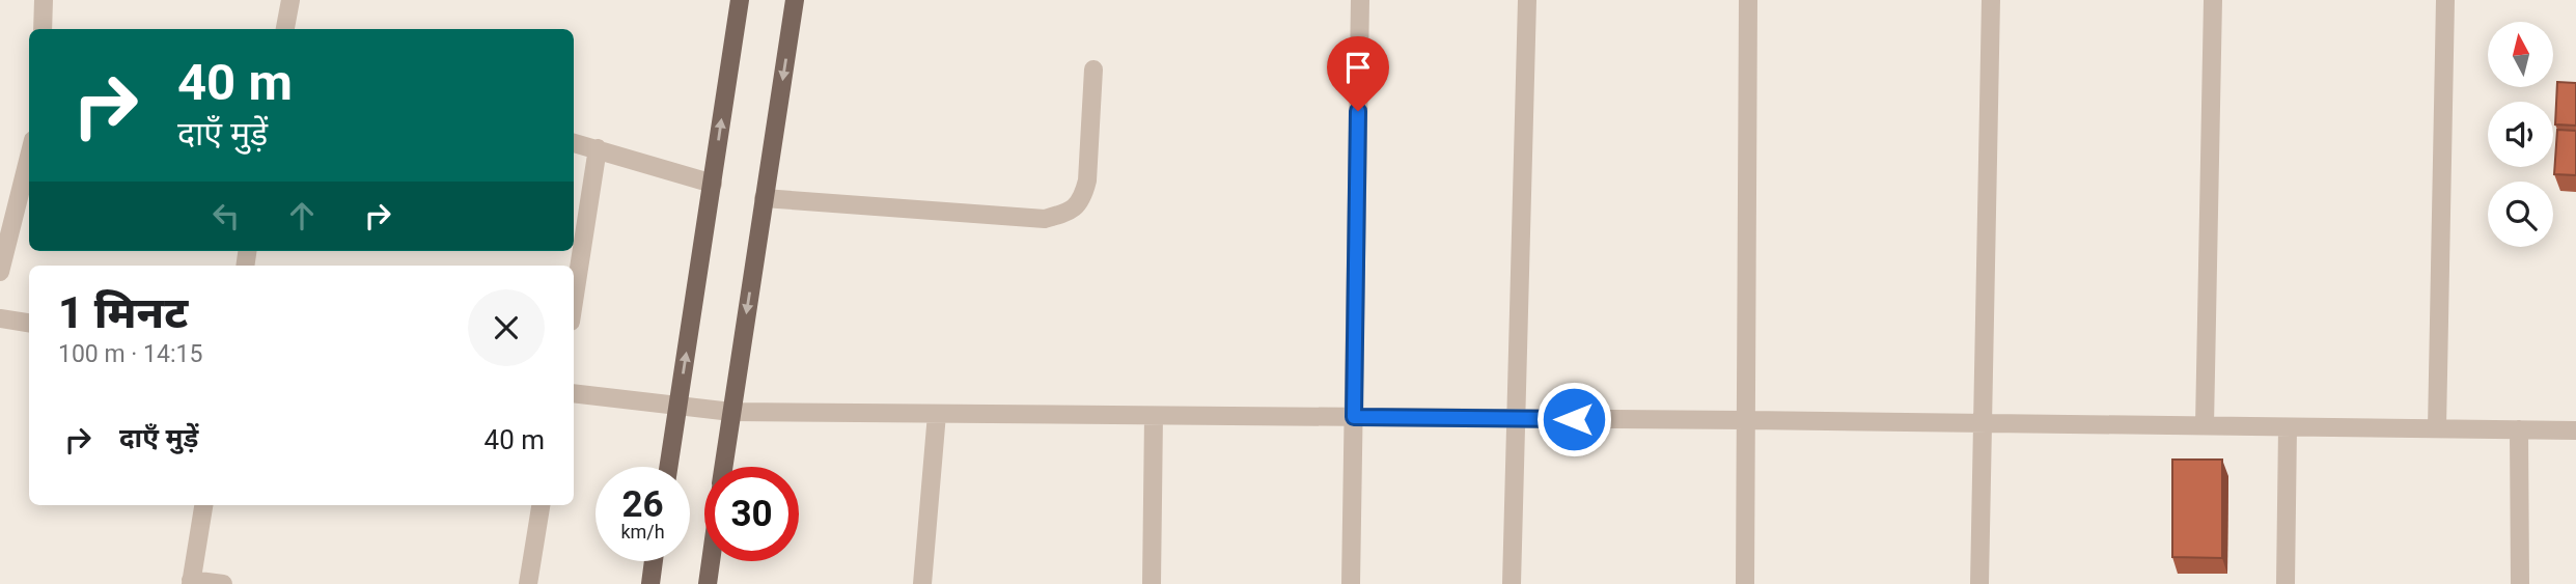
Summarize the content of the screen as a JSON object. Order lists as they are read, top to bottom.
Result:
{
  "north": "top",
  "page": {
    "turn": ["40 m", "दाएँ मुड़ें"],
    "heading": ["1 मिनट", "100 m · 14:15"],
    "list": [
      {
        "name": "दाएँ मुड़ें",
        "value": "40 m"
      }
    ],
    "speed": "26 km/h",
    "limit": "30"
  }
}
